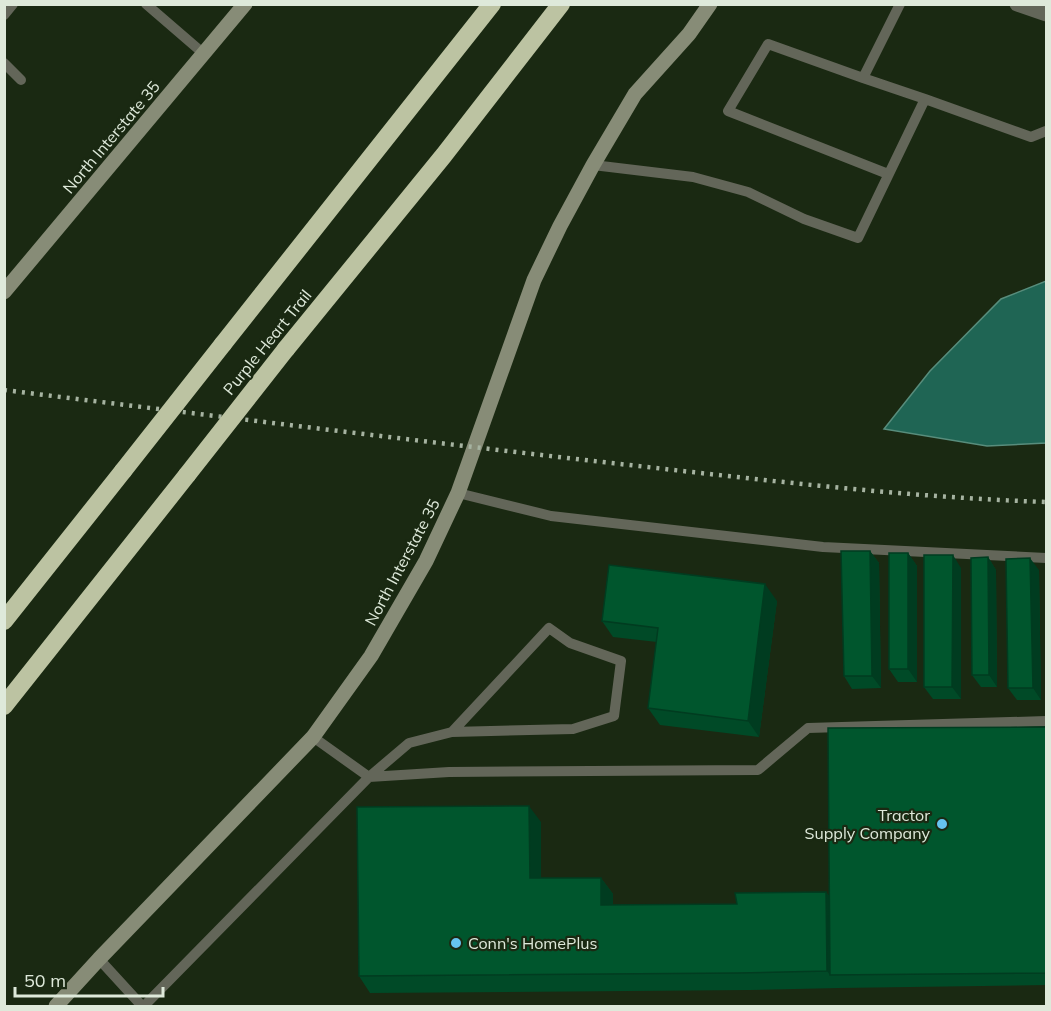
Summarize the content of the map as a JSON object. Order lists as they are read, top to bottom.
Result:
{
  "streets": {
    "highway": ["Purple Heart Trail"],
    "main road": ["North Interstate 35"]
  },
  "places": ["Tractor Supply Company", "Conn's HomePlus"],
  "scale_bar": "50 m"
}
